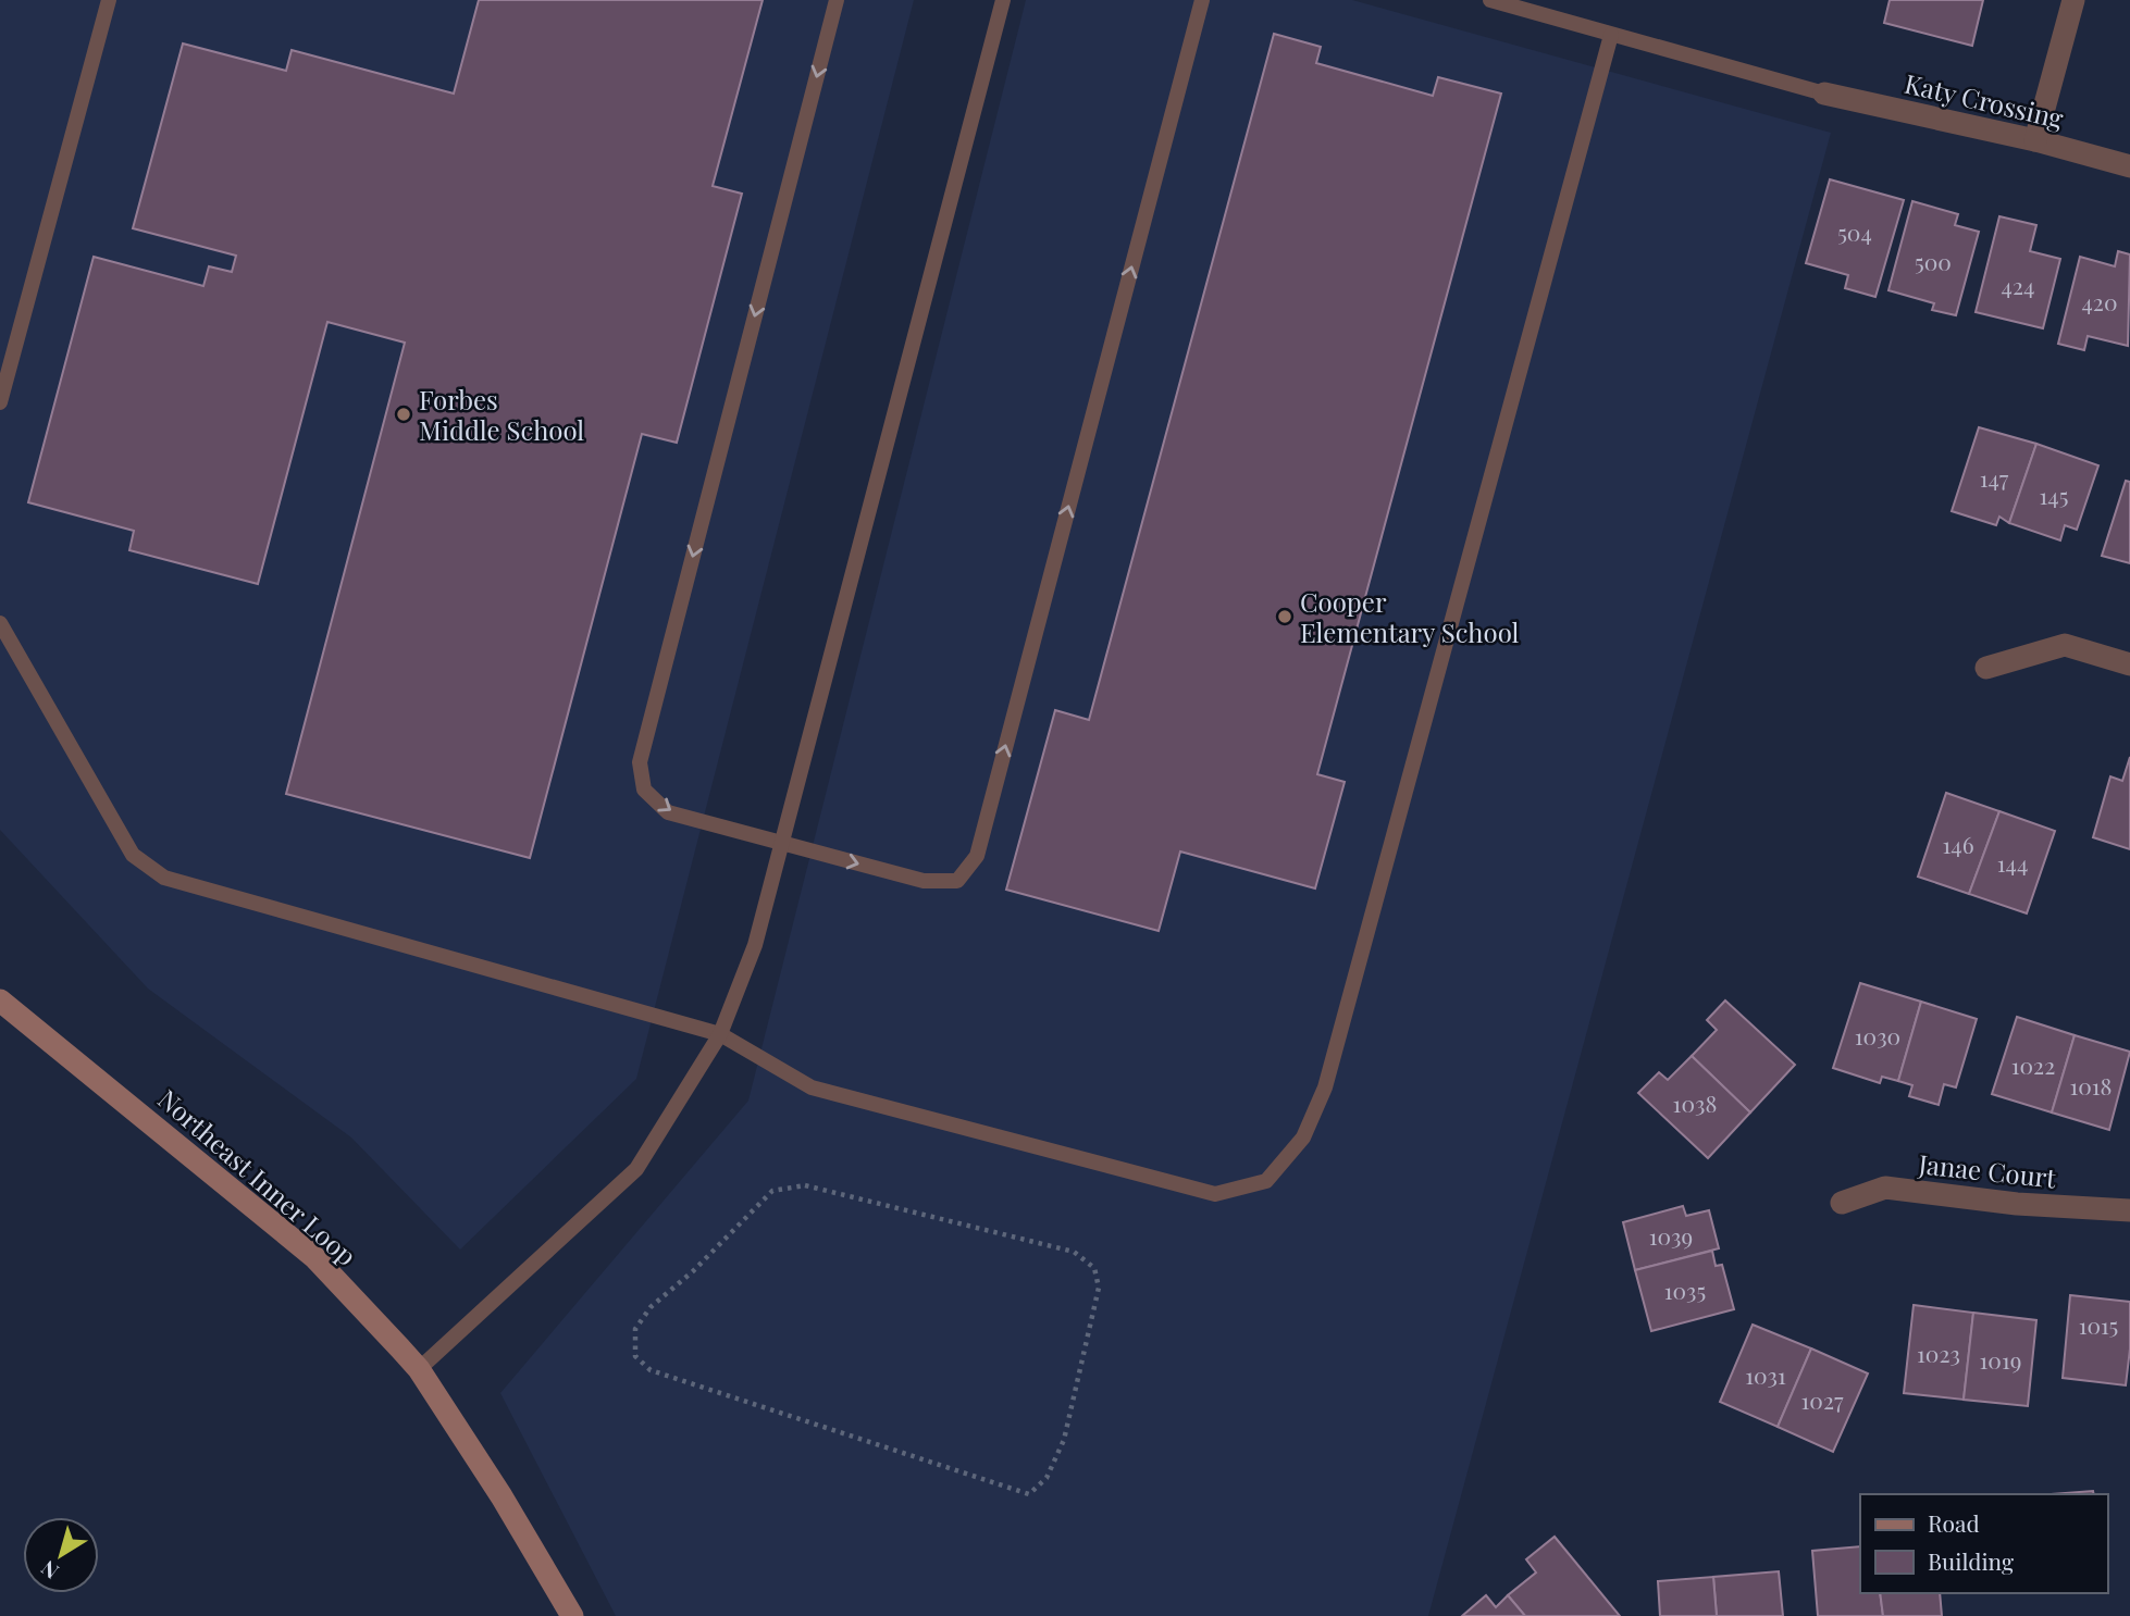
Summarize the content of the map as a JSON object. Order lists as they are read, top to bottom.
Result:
{
  "streets": {
    "main road": ["Northeast Inner Loop"],
    "street": ["Katy Crossing", "Janae Court"]
  },
  "places": ["Forbes Middle School", "Cooper Elementary School"],
  "house_numbers": [
    "504",
    "500",
    "424",
    "420",
    "147",
    "145",
    "146",
    "144",
    "1030",
    "1022",
    "1018",
    "1038",
    "1039",
    "1035",
    "1015",
    "1023",
    "1019",
    "1031",
    "1027"
  ],
  "legend": ["Road", "Building"],
  "north": "bottom left"
}
